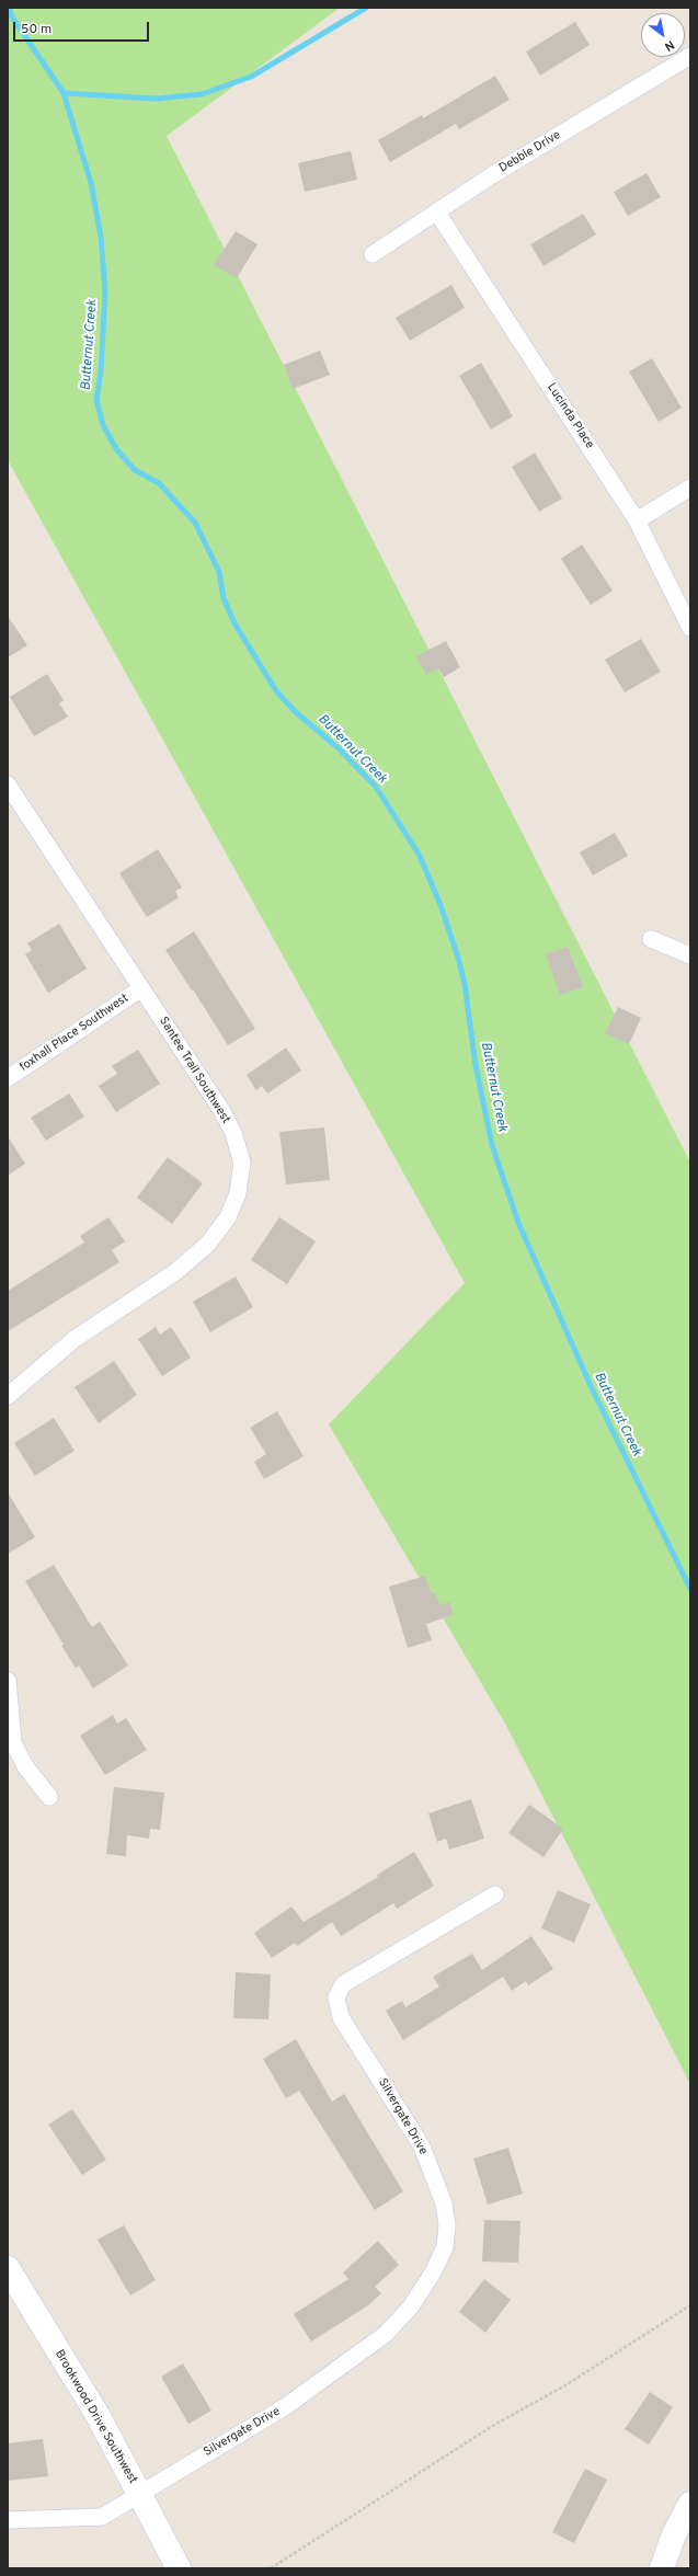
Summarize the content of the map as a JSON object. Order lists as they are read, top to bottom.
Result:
{
  "streets": {
    "street": [
      "Debbie Drive",
      "Lucinda Place",
      "foxhall Place Southwest",
      "Santee Trail Southwest",
      "Silvergate Drive",
      "Brookwood Drive Southwest"
    ]
  },
  "crossings": [
    ["Debbie Drive", "Lucinda Place"],
    ["foxhall Place Southwest", "Santee Trail Southwest"],
    ["Silvergate Drive", "Brookwood Drive Southwest"]
  ],
  "water": ["Butternut Creek"],
  "scale_bar": "50 m",
  "north": "bottom right"
}
